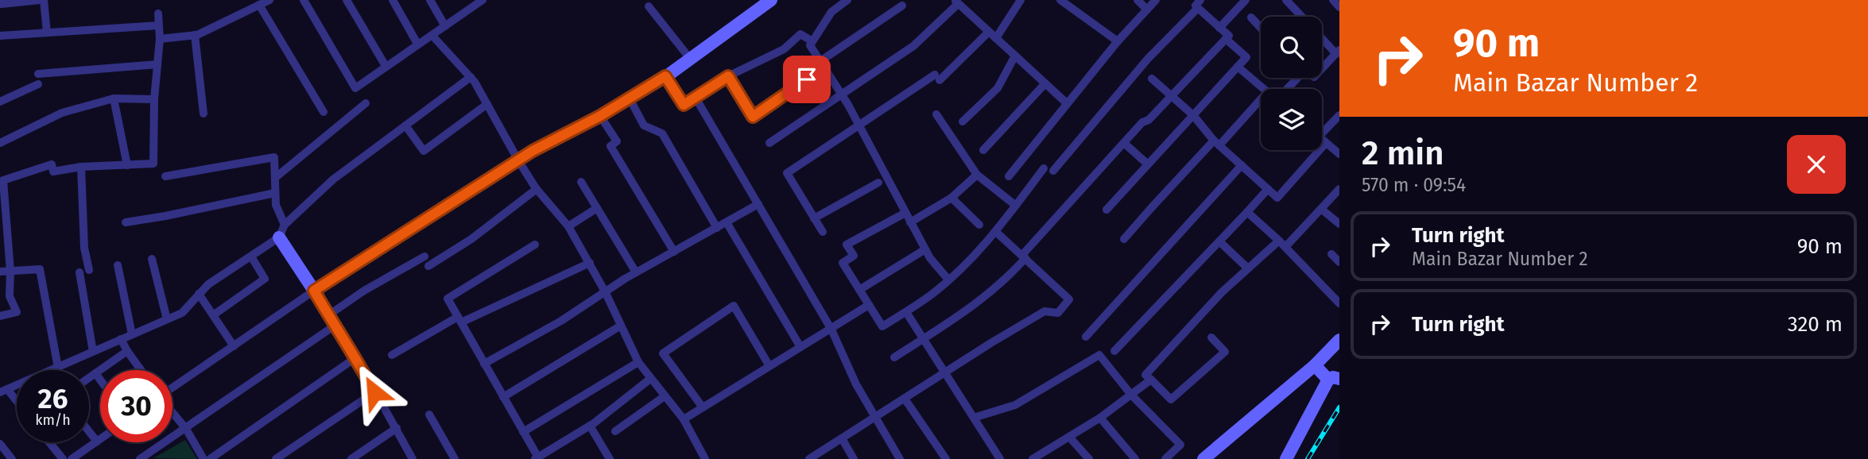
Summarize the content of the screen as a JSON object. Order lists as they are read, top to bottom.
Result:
{
  "page": {
    "turn": ["90 m", "Main Bazar Number 2"],
    "heading": ["2 min", "570 m · 09:54"],
    "list": [
      {
        "name": "Turn right",
        "note": "Main Bazar Number 2",
        "value": "90 m"
      },
      {
        "name": "Turn right",
        "value": "320 m"
      }
    ],
    "speed": "26 km/h",
    "limit": "30"
  }
}
